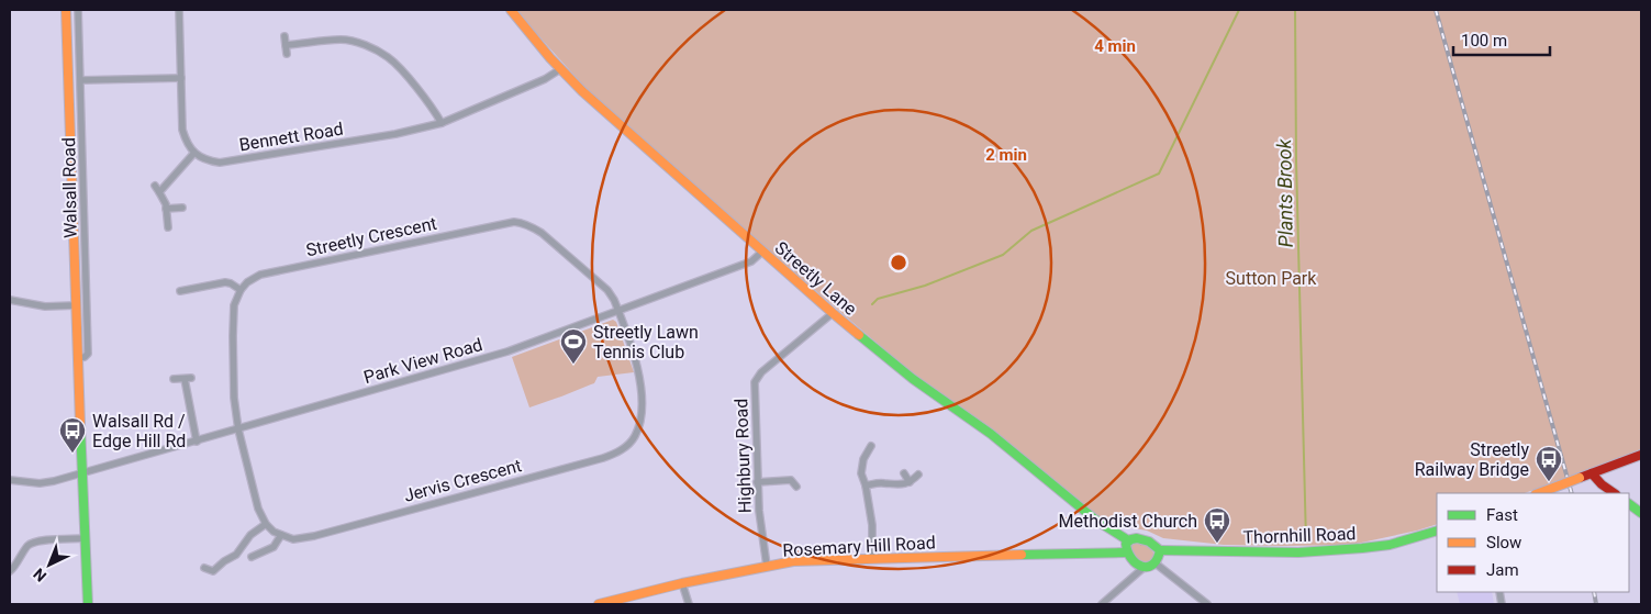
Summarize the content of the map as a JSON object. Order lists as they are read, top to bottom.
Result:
{
  "streets": {
    "main road": [
      "Walsall Road",
      "Streetly Lane",
      "Thornhill Road",
      "Rosemary Hill Road"
    ],
    "street": [
      "Bennett Road",
      "Streetly Crescent",
      "Park View Road",
      "Highbury Road",
      "Jervis Crescent"
    ]
  },
  "crossings": [
    ["Bennett Road", "Streetly Lane"],
    ["Walsall Road", "Park View Road"],
    ["Streetly Crescent", "Park View Road"],
    ["Streetly Crescent", "Jervis Crescent"],
    ["Streetly Lane", "Park View Road"],
    ["Streetly Lane", "Highbury Road"],
    ["Streetly Lane", "Thornhill Road"],
    ["Streetly Lane", "Rosemary Hill Road"],
    ["Park View Road", "Jervis Crescent"],
    ["Highbury Road", "Rosemary Hill Road"],
    ["Thornhill Road", "Rosemary Hill Road"]
  ],
  "water": ["Plants Brook"],
  "parks": ["Sutton Park"],
  "places": {
    "sports": ["Streetly Lawn Tennis Club"],
    "bus stop": ["Walsall Rd / Edge Hill Rd", "Streetly Railway Bridge", "Methodist Church"]
  },
  "legend": ["Fast", "Slow", "Jam"],
  "scale_bar": "100 m",
  "north": "bottom left",
  "rings": ["4 min", "2 min"]
}
